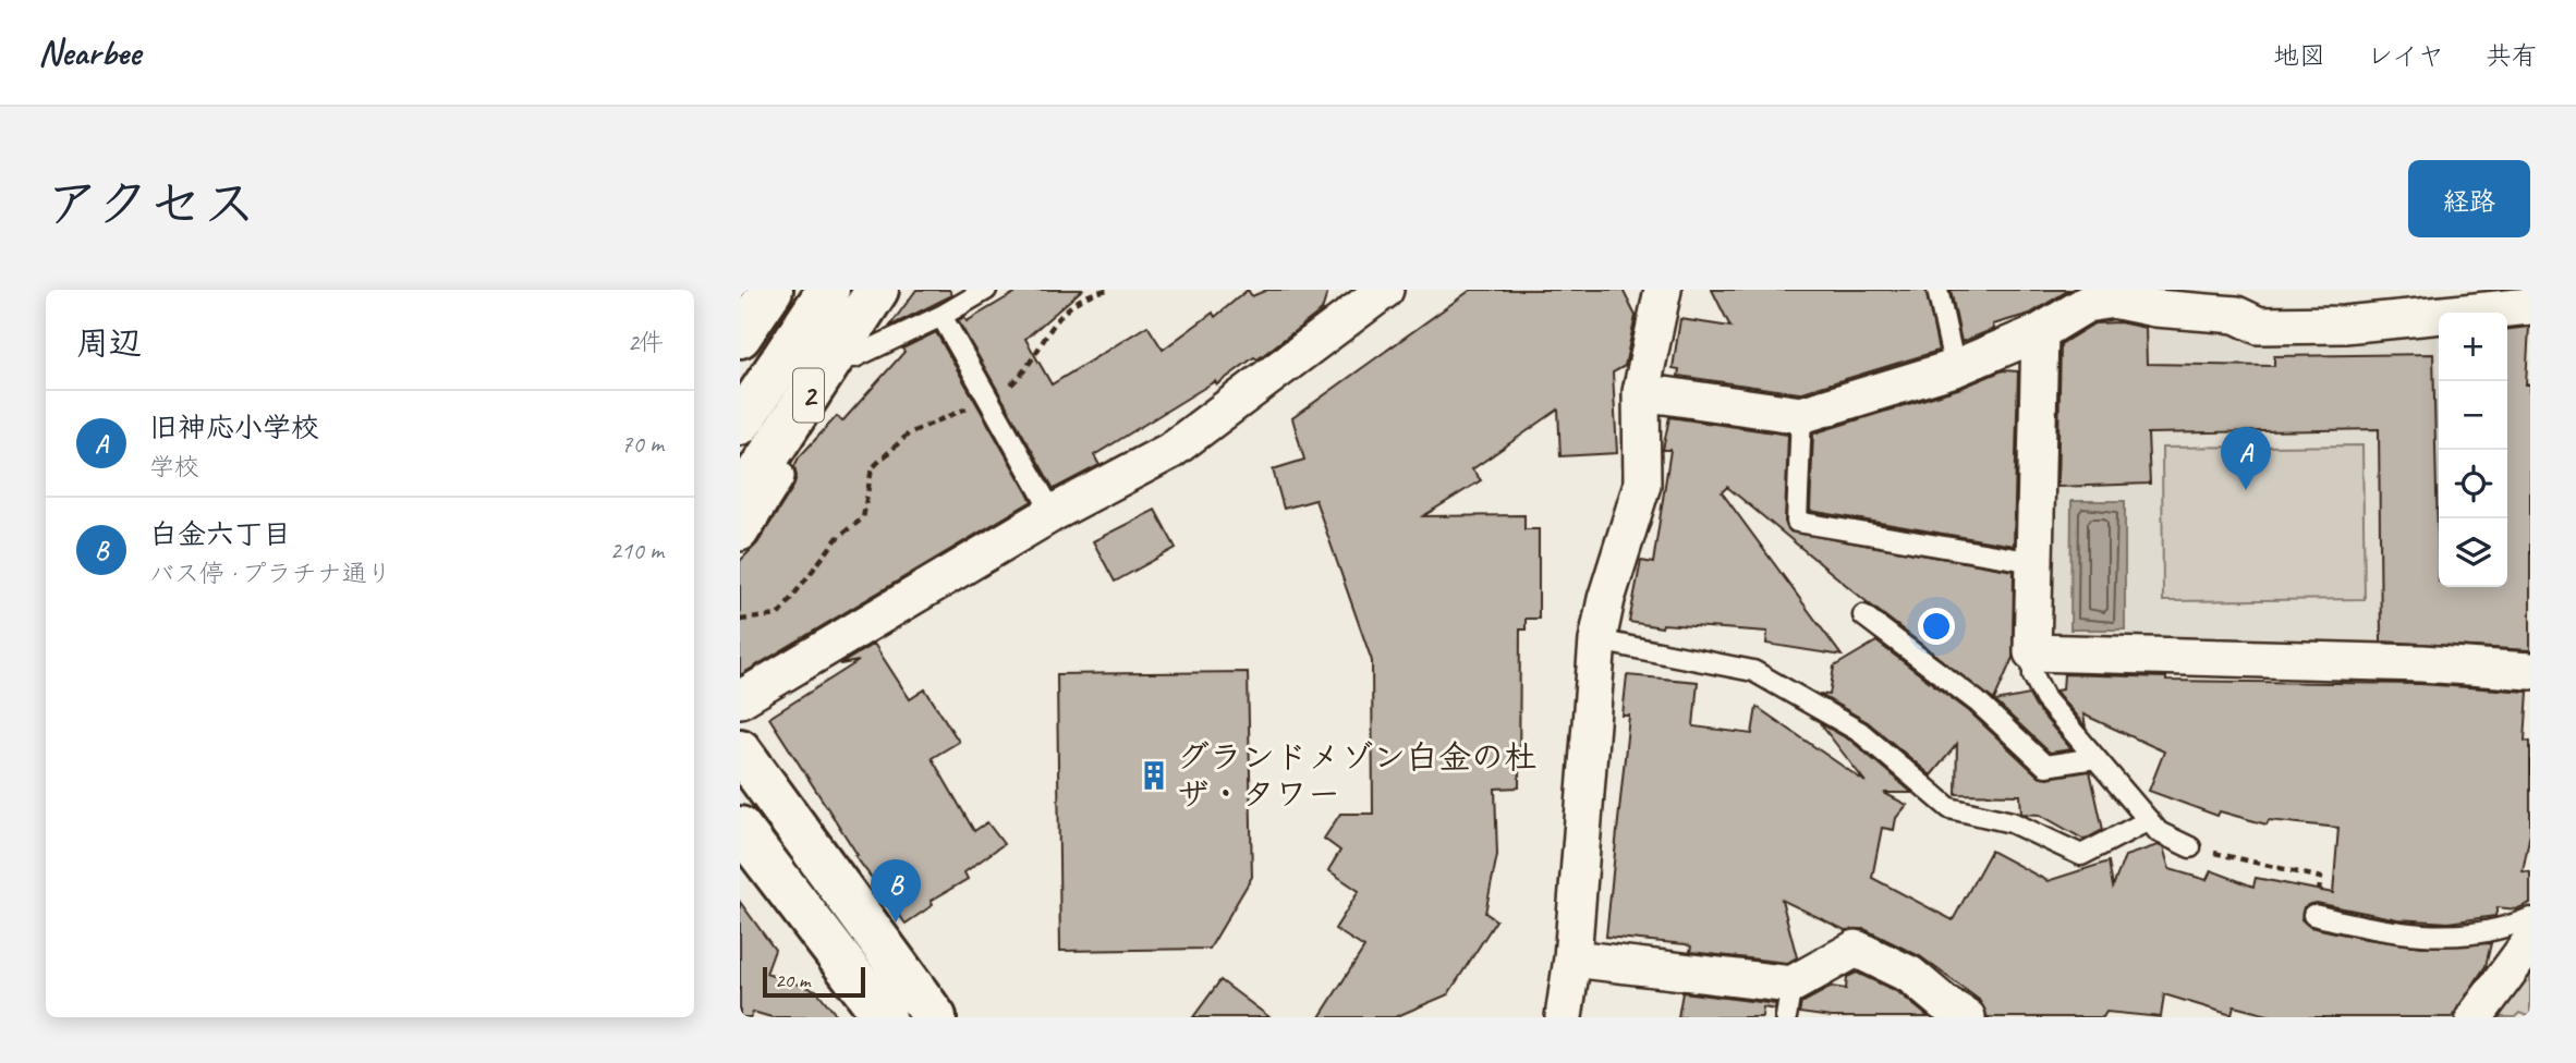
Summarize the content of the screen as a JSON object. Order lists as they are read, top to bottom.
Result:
{
  "streets": {
    "main road": ["2"]
  },
  "places": {
    "building": ["グランドメゾン白金の杜 ザ・タワー"]
  },
  "scale_bar": "20 m",
  "page": {
    "header": "Nearbee",
    "nav": ["地図", "レイヤ", "共有"],
    "title": "アクセス",
    "buttons": "経路",
    "heading": ["周辺", "2件"],
    "map_buttons": ["+", "−"],
    "list": [
      {
        "mark": "A",
        "name": "旧神応小学校",
        "note": "学校",
        "value": "70 m"
      },
      {
        "mark": "B",
        "name": "白金六丁目",
        "note": "バス停 · プラチナ通り",
        "value": "210 m"
      }
    ],
    "pins": ["A", "B"],
    "scale": "20 m"
  }
}
